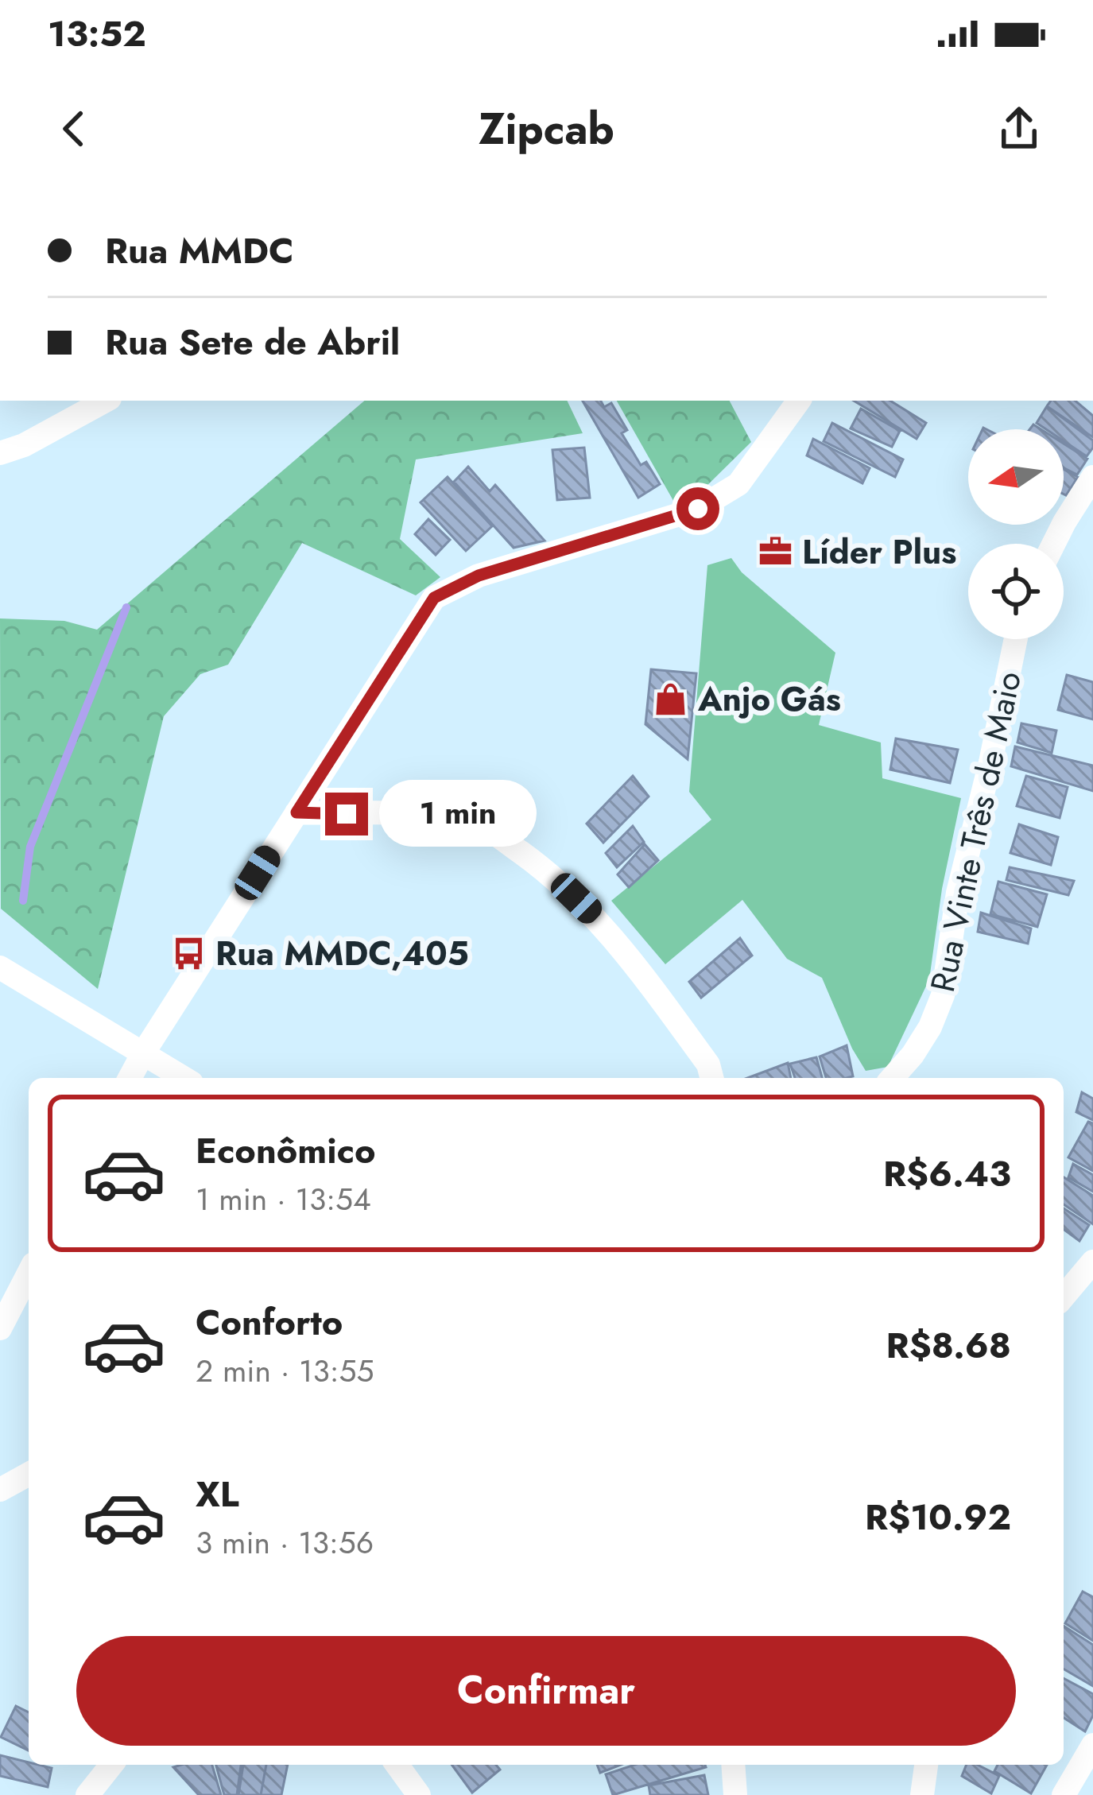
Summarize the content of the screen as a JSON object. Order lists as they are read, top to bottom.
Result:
{
  "streets": {
    "street": ["Rua Vinte Três de Maio"]
  },
  "places": {
    "office": ["Líder Plus"],
    "shop": ["Anjo Gás"],
    "bus stop": ["Rua MMDC,405"]
  },
  "north": "left",
  "page": {
    "status": "13:52",
    "header": "Zipcab",
    "banner": ["Rua MMDC", "Rua Sete de Abril"],
    "bubble": "1 min",
    "list": [
      {
        "name": "Econômico",
        "note": "1 min · 13:54",
        "value": "R$6.43"
      },
      {
        "name": "Conforto",
        "note": "2 min · 13:55",
        "value": "R$8.68"
      },
      {
        "name": "XL",
        "note": "3 min · 13:56",
        "value": "R$10.92"
      }
    ],
    "buttons": "Confirmar"
  }
}
